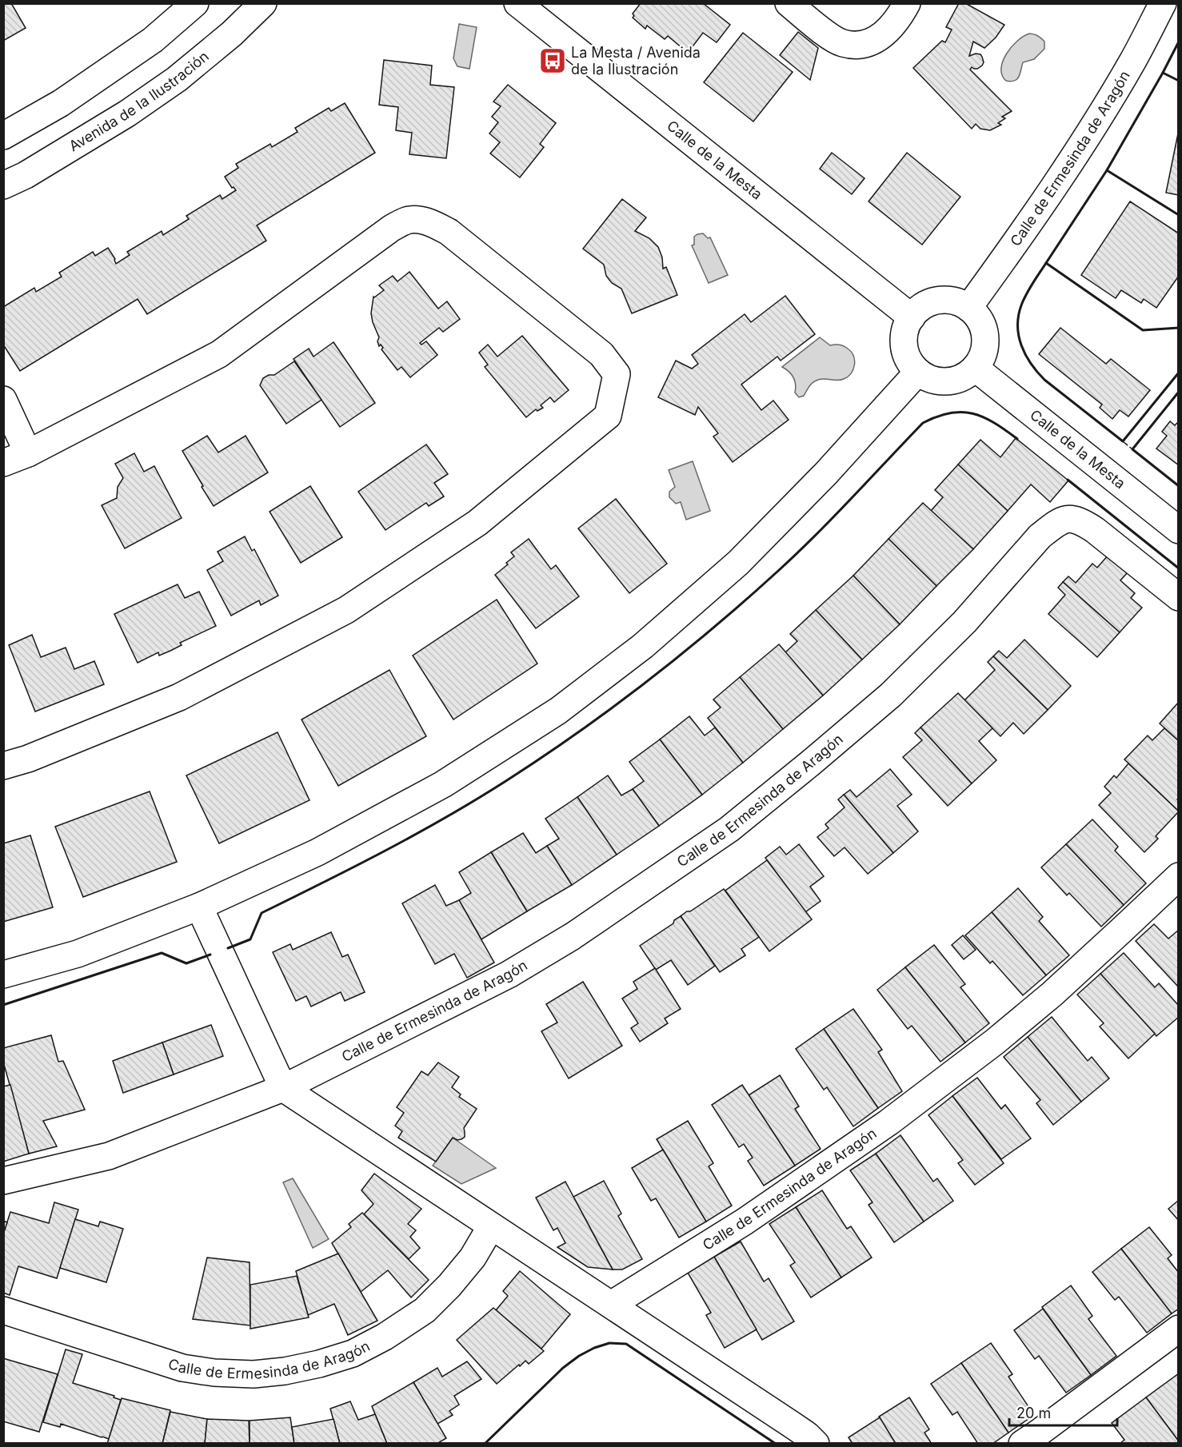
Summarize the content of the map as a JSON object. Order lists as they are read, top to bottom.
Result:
{
  "streets": {
    "street": ["Avenida de la Ilustración", "Calle de Ermesinda de Aragón", "Calle de la Mesta"]
  },
  "crossings": [
    ["Calle de Ermesinda de Aragón", "Calle de la Mesta"]
  ],
  "places": {
    "bus stop": ["La Mesta / Avenida de la Ilustración"]
  },
  "scale_bar": "20 m"
}
